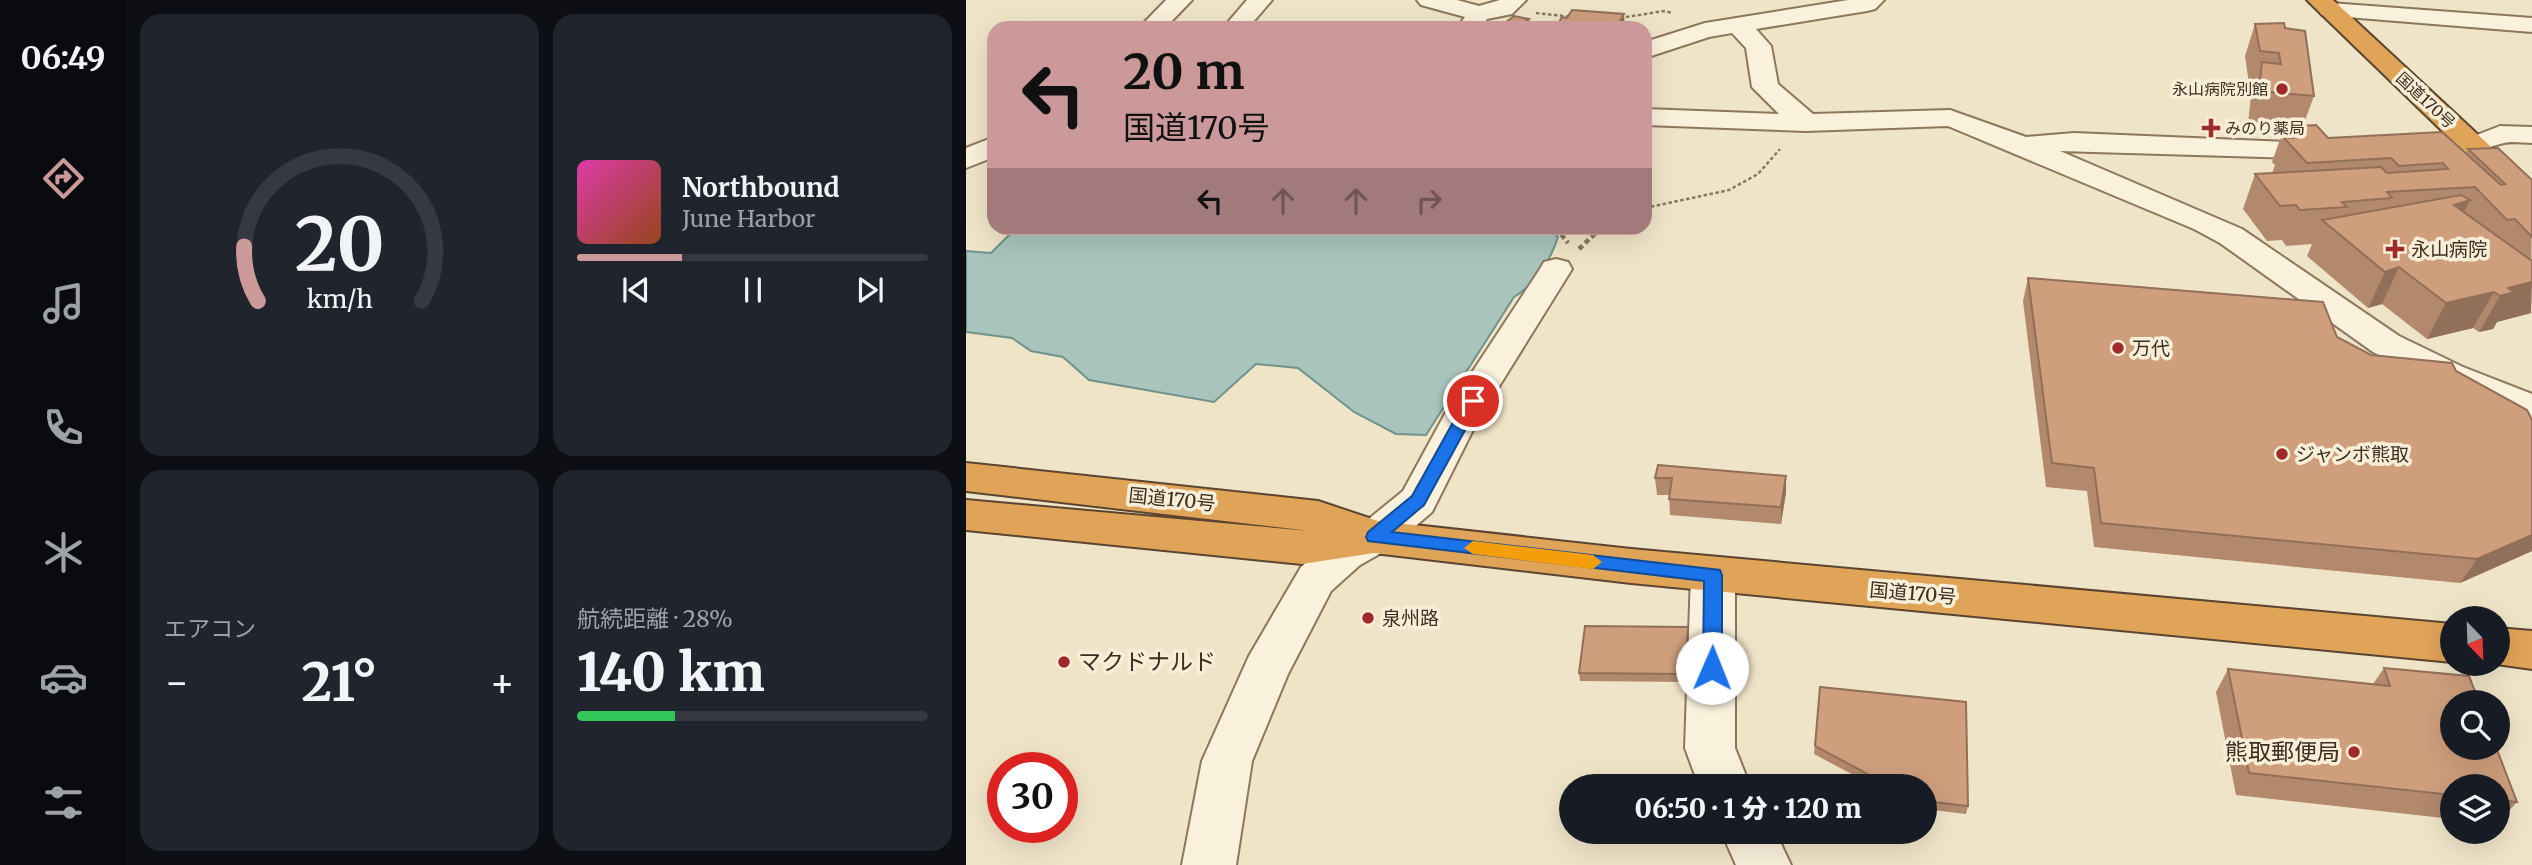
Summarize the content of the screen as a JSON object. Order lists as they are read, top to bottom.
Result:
{
  "streets": {
    "highway": ["国道170号"]
  },
  "places": {
    "other": [
      "永山病院別館",
      "万代",
      "ジャンボ熊取",
      "泉州路",
      "マクドナルド",
      "熊取郵便局"
    ],
    "health": ["みのり薬局", "永山病院"]
  },
  "north": "bottom right",
  "page": {
    "tabs": "06:49",
    "turn": ["20 m", "国道170号"],
    "song": ["Northbound", "June Harbor"],
    "tile": [
      "エアコン",
      ["航続距離 · 28%", "140 km"]
    ],
    "heat": ["−", "21°", "+"],
    "limit": "30",
    "trip": "06:50 · 1 分 · 120 m",
    "gauge": ["20", "km/h"]
  }
}
